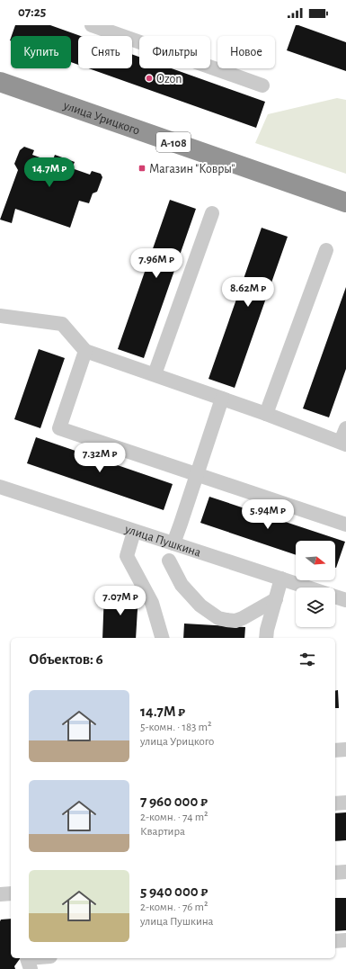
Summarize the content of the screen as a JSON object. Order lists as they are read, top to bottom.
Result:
{
  "streets": {
    "highway": ["улица Урицкого", "А-108"],
    "street": ["улица Пушкина"]
  },
  "places": {
    "other": ["Ozon"],
    "transit": ["Магазин \"Ковры\""]
  },
  "north": "right",
  "page": {
    "status": "07:25",
    "chip": [
      "Купить",
      "Снять",
      "Фильтры",
      "Новое"
    ],
    "price": [
      "14.7M ₽",
      "7.96M ₽",
      "8.62M ₽",
      "7.32M ₽",
      "5.94M ₽",
      "7.07M ₽"
    ],
    "heading": "Объектов: 6",
    "list": [
      {
        "name": "14.7M ₽",
        "note": "5-комн. · 183 m² · улица Урицкого"
      },
      {
        "name": "7 960 000 ₽",
        "note": "2-комн. · 74 m² · Квартира"
      },
      {
        "name": "5 940 000 ₽",
        "note": "2-комн. · 76 m² · улица Пушкина"
      }
    ]
  }
}
